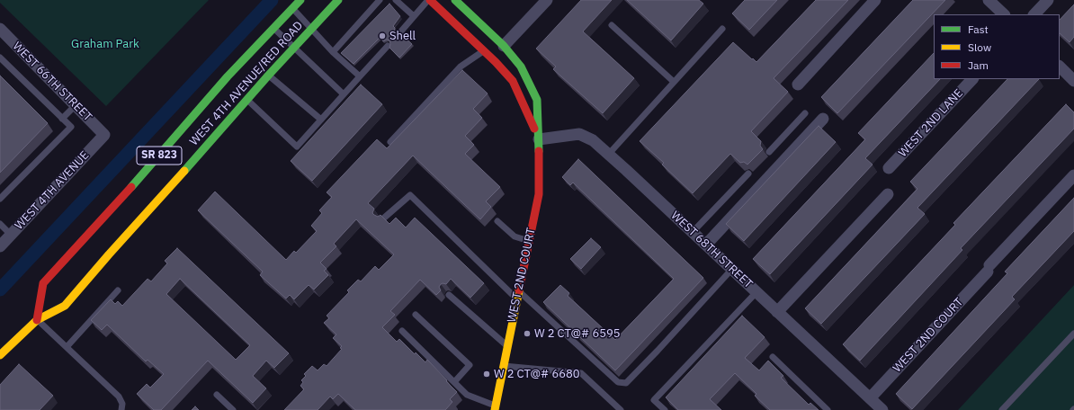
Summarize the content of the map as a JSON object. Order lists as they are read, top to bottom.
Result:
{
  "streets": {
    "main road": ["WEST 4TH AVENUE/RED ROAD", "SR 823", "WEST 2ND COURT"],
    "street": [
      "WEST 66TH STREET",
      "WEST 2ND LANE",
      "WEST 4TH AVENUE",
      "WEST 68TH STREET"
    ]
  },
  "crossings": [
    ["WEST 66TH STREET", "WEST 4TH AVENUE"],
    ["WEST 68TH STREET", "WEST 2ND COURT"]
  ],
  "parks": ["Graham Park"],
  "places": ["Shell", "W 2 CT@# 6595", "W 2 CT@# 6680"],
  "legend": ["Fast", "Slow", "Jam"]
}
